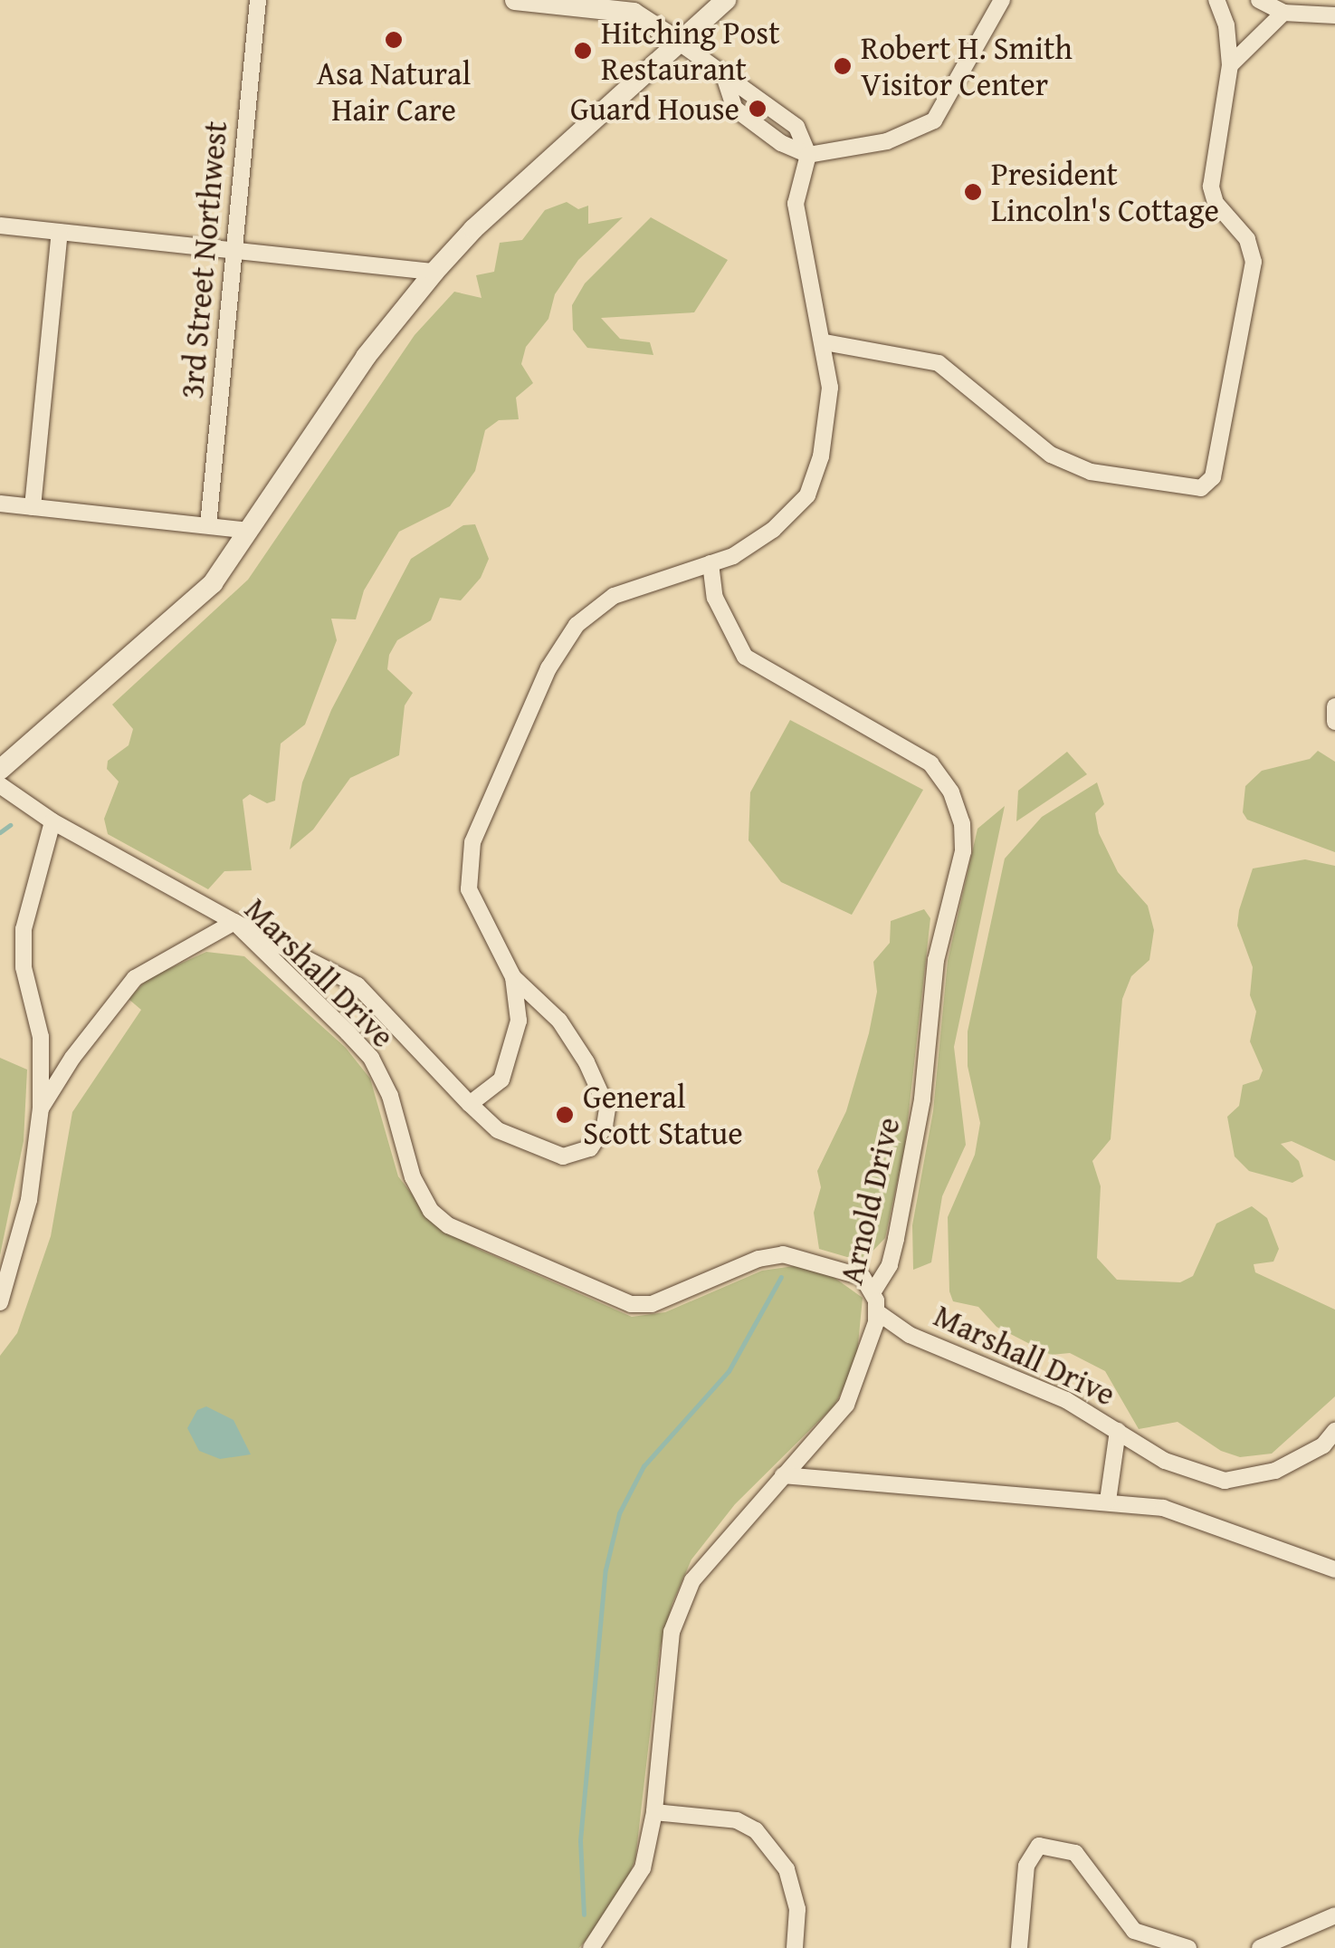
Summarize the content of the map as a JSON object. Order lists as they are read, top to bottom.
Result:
{
  "streets": {
    "street": ["3rd Street Northwest", "Marshall Drive", "Arnold Drive"]
  },
  "crossings": [
    ["Marshall Drive", "Arnold Drive"]
  ],
  "places": [
    "Asa Natural Hair Care",
    "Hitching Post Restaurant",
    "Robert H. Smith Visitor Center",
    "Guard House",
    "President Lincoln's Cottage",
    "General Scott Statue"
  ]
}
